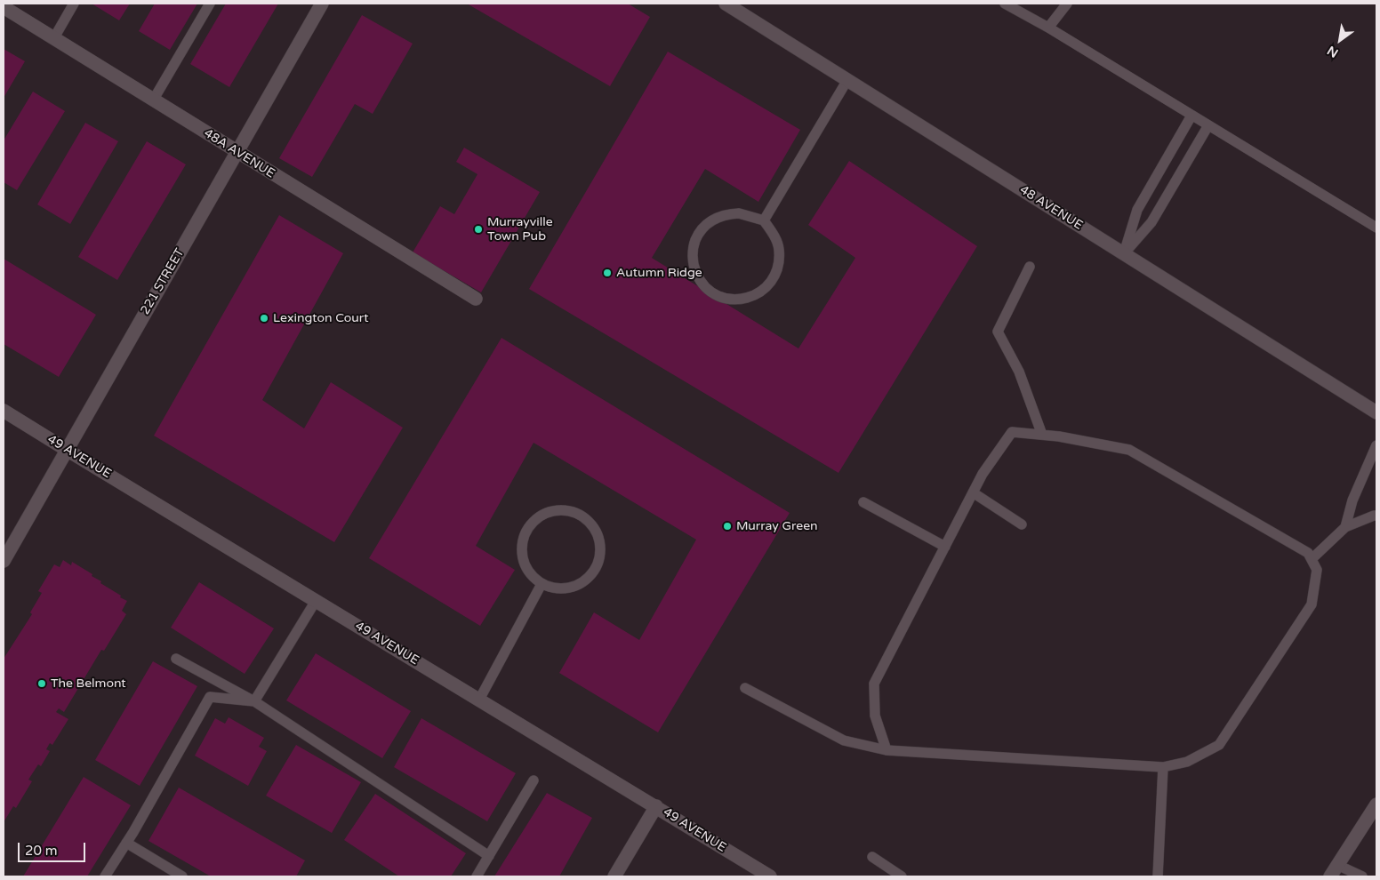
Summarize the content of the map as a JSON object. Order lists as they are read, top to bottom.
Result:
{
  "streets": {
    "street": [
      "48A AVENUE",
      "48 AVENUE",
      "221 STREET",
      "49 AVENUE"
    ]
  },
  "crossings": [
    ["48A AVENUE", "221 STREET"],
    ["221 STREET", "49 AVENUE"]
  ],
  "places": [
    "Murrayville Town Pub",
    "Autumn Ridge",
    "Lexington Court",
    "Murray Green",
    "The Belmont"
  ],
  "scale_bar": "20 m",
  "north": "bottom left"
}
